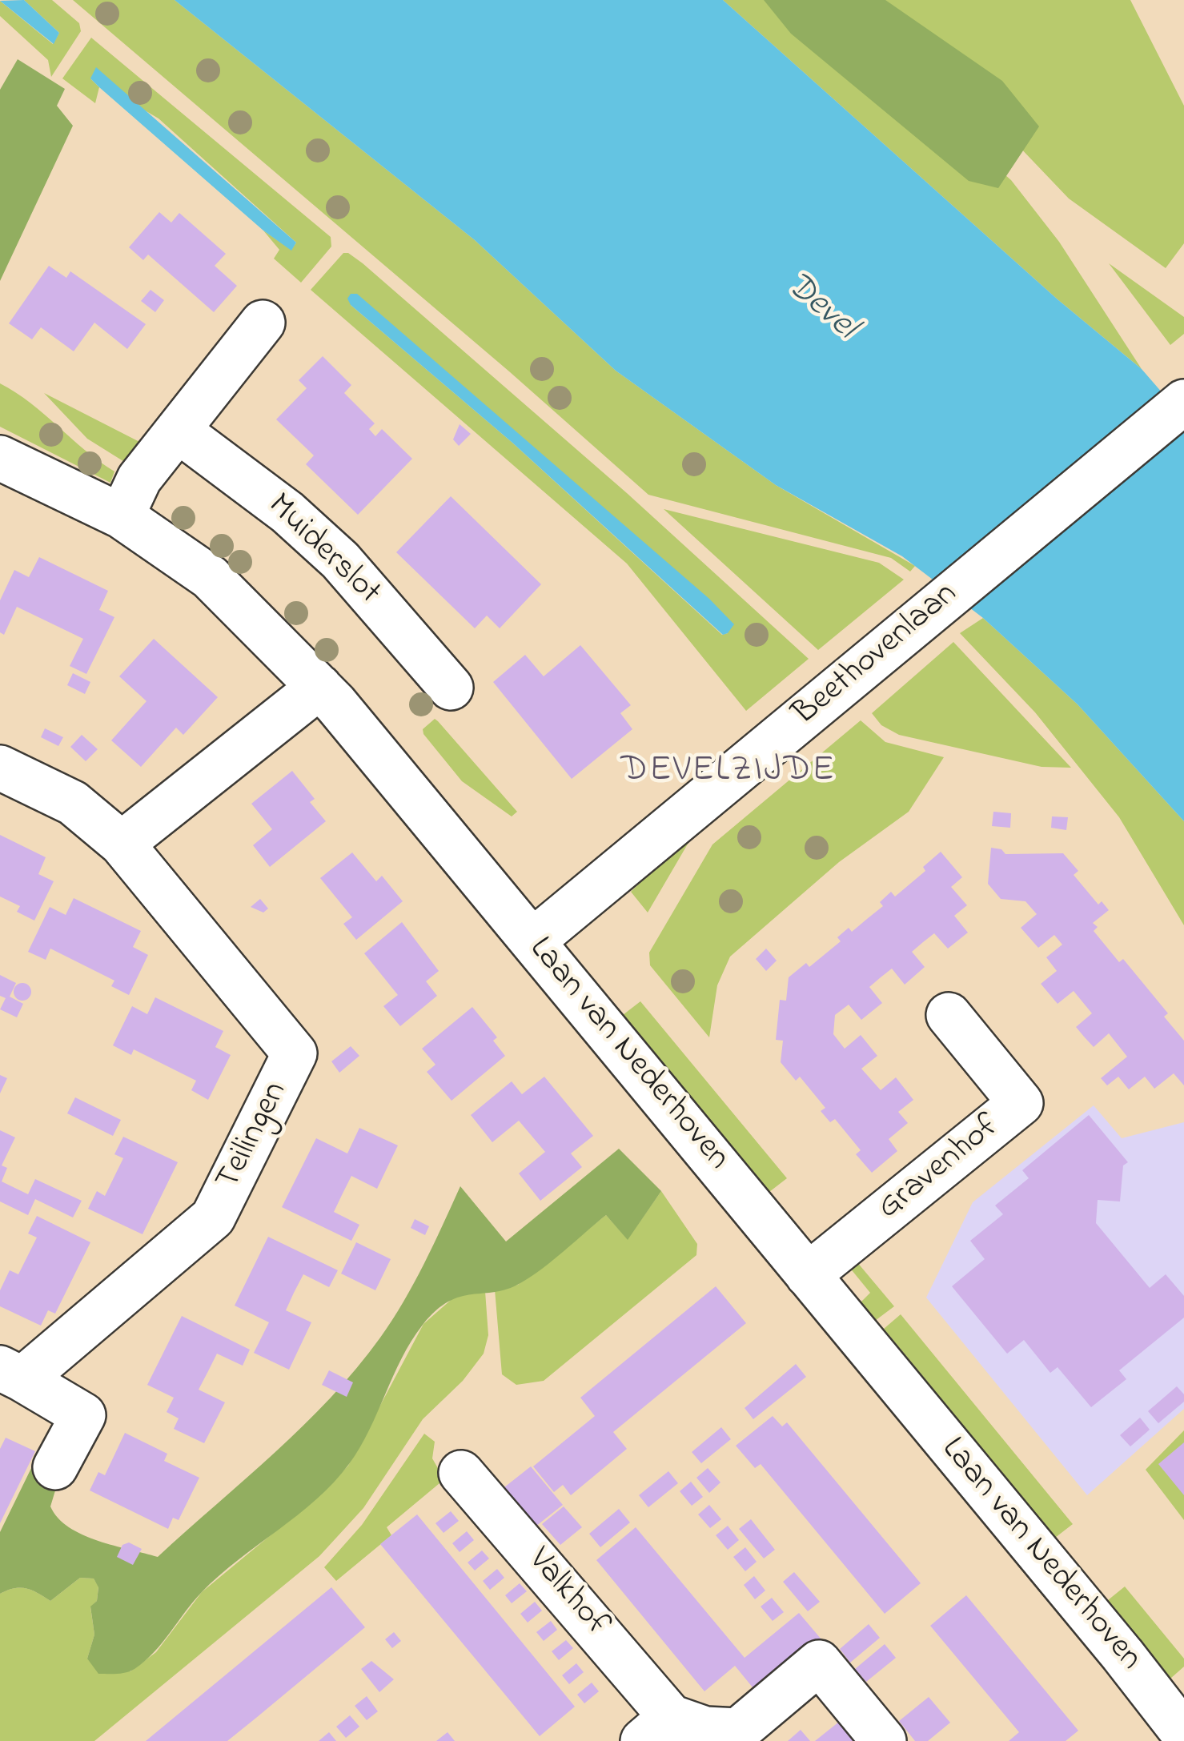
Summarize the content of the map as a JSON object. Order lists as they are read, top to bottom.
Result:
{
  "streets": {
    "street": [
      "Muiderslot",
      "Beethovenlaan",
      "Laan van Nederhoven",
      "Teilingen",
      "Gravenhof",
      "Valkhof"
    ]
  },
  "crossings": [
    ["Beethovenlaan", "Laan van Nederhoven"],
    ["Laan van Nederhoven", "Gravenhof"]
  ],
  "districts": ["DEVELZIJDE"],
  "water": ["Devel"]
}
